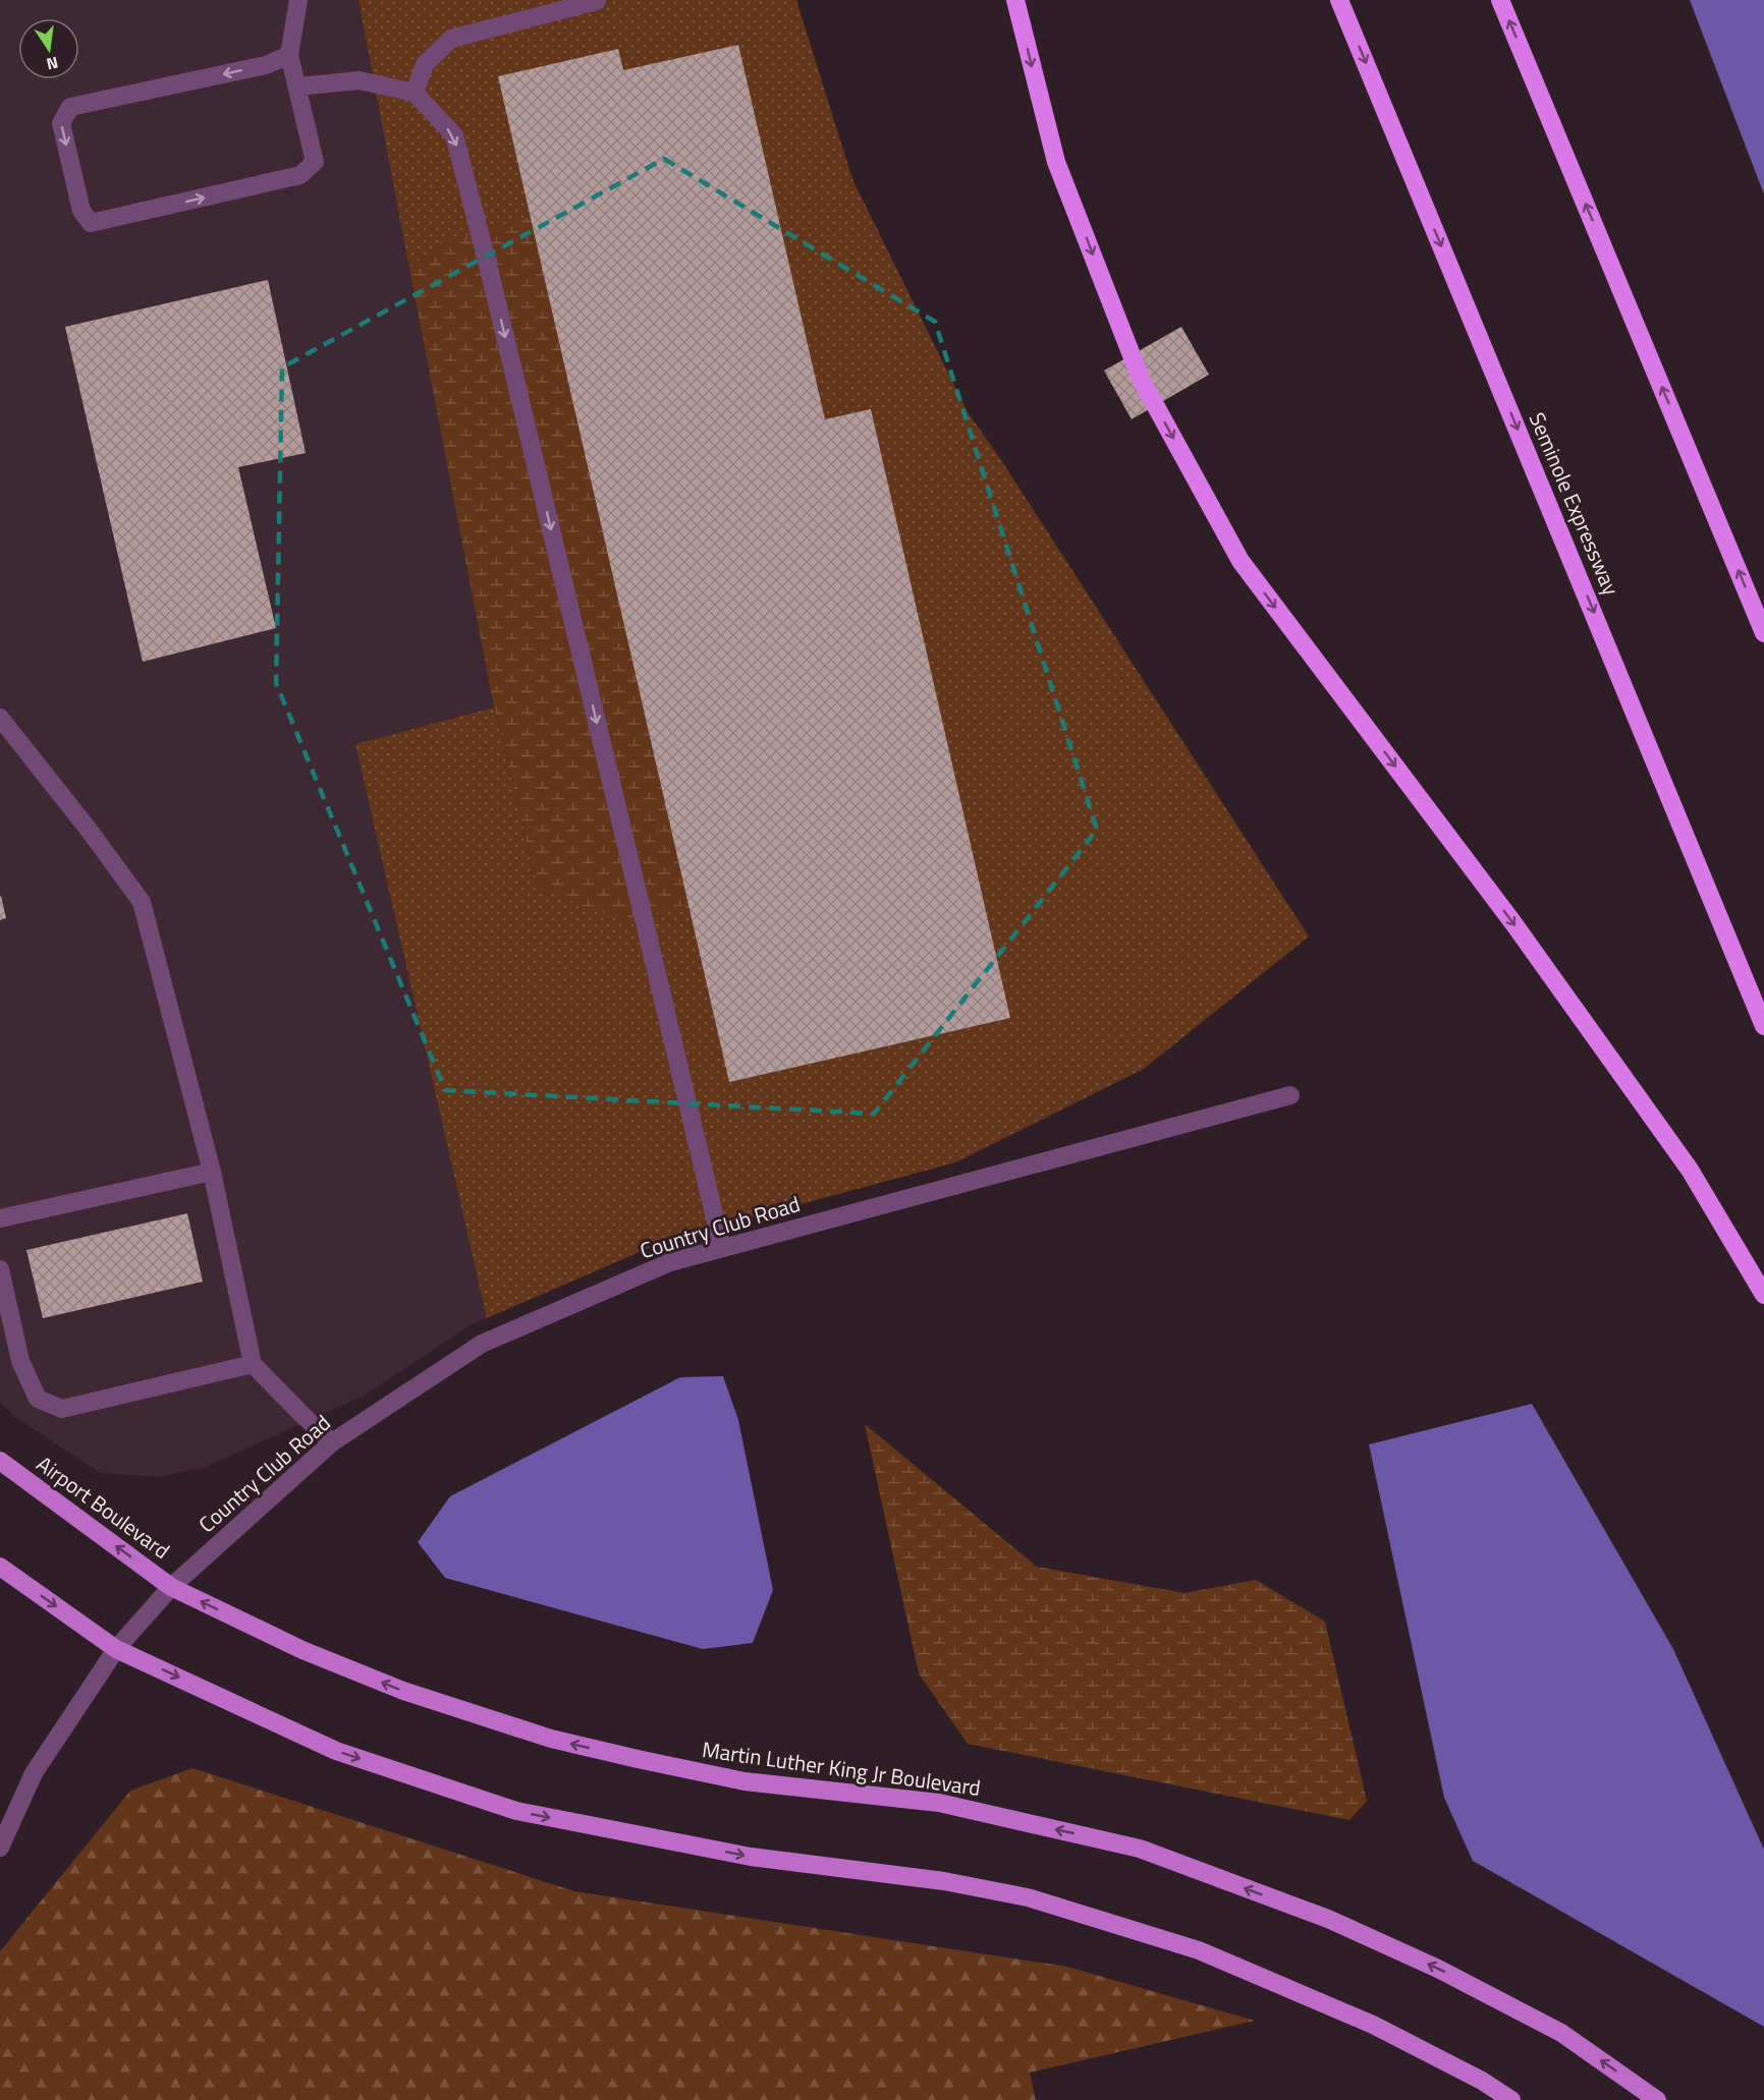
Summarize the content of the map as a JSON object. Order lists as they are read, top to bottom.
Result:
{
  "streets": {
    "highway": ["Seminole Expressway"],
    "main road": ["Airport Boulevard", "Martin Luther King Jr Boulevard"],
    "street": ["Country Club Road"]
  },
  "crossings": [
    ["Country Club Road", "Airport Boulevard"],
    ["Country Club Road", "Martin Luther King Jr Boulevard"],
    ["Airport Boulevard", "Martin Luther King Jr Boulevard"]
  ],
  "north": "bottom"
}
